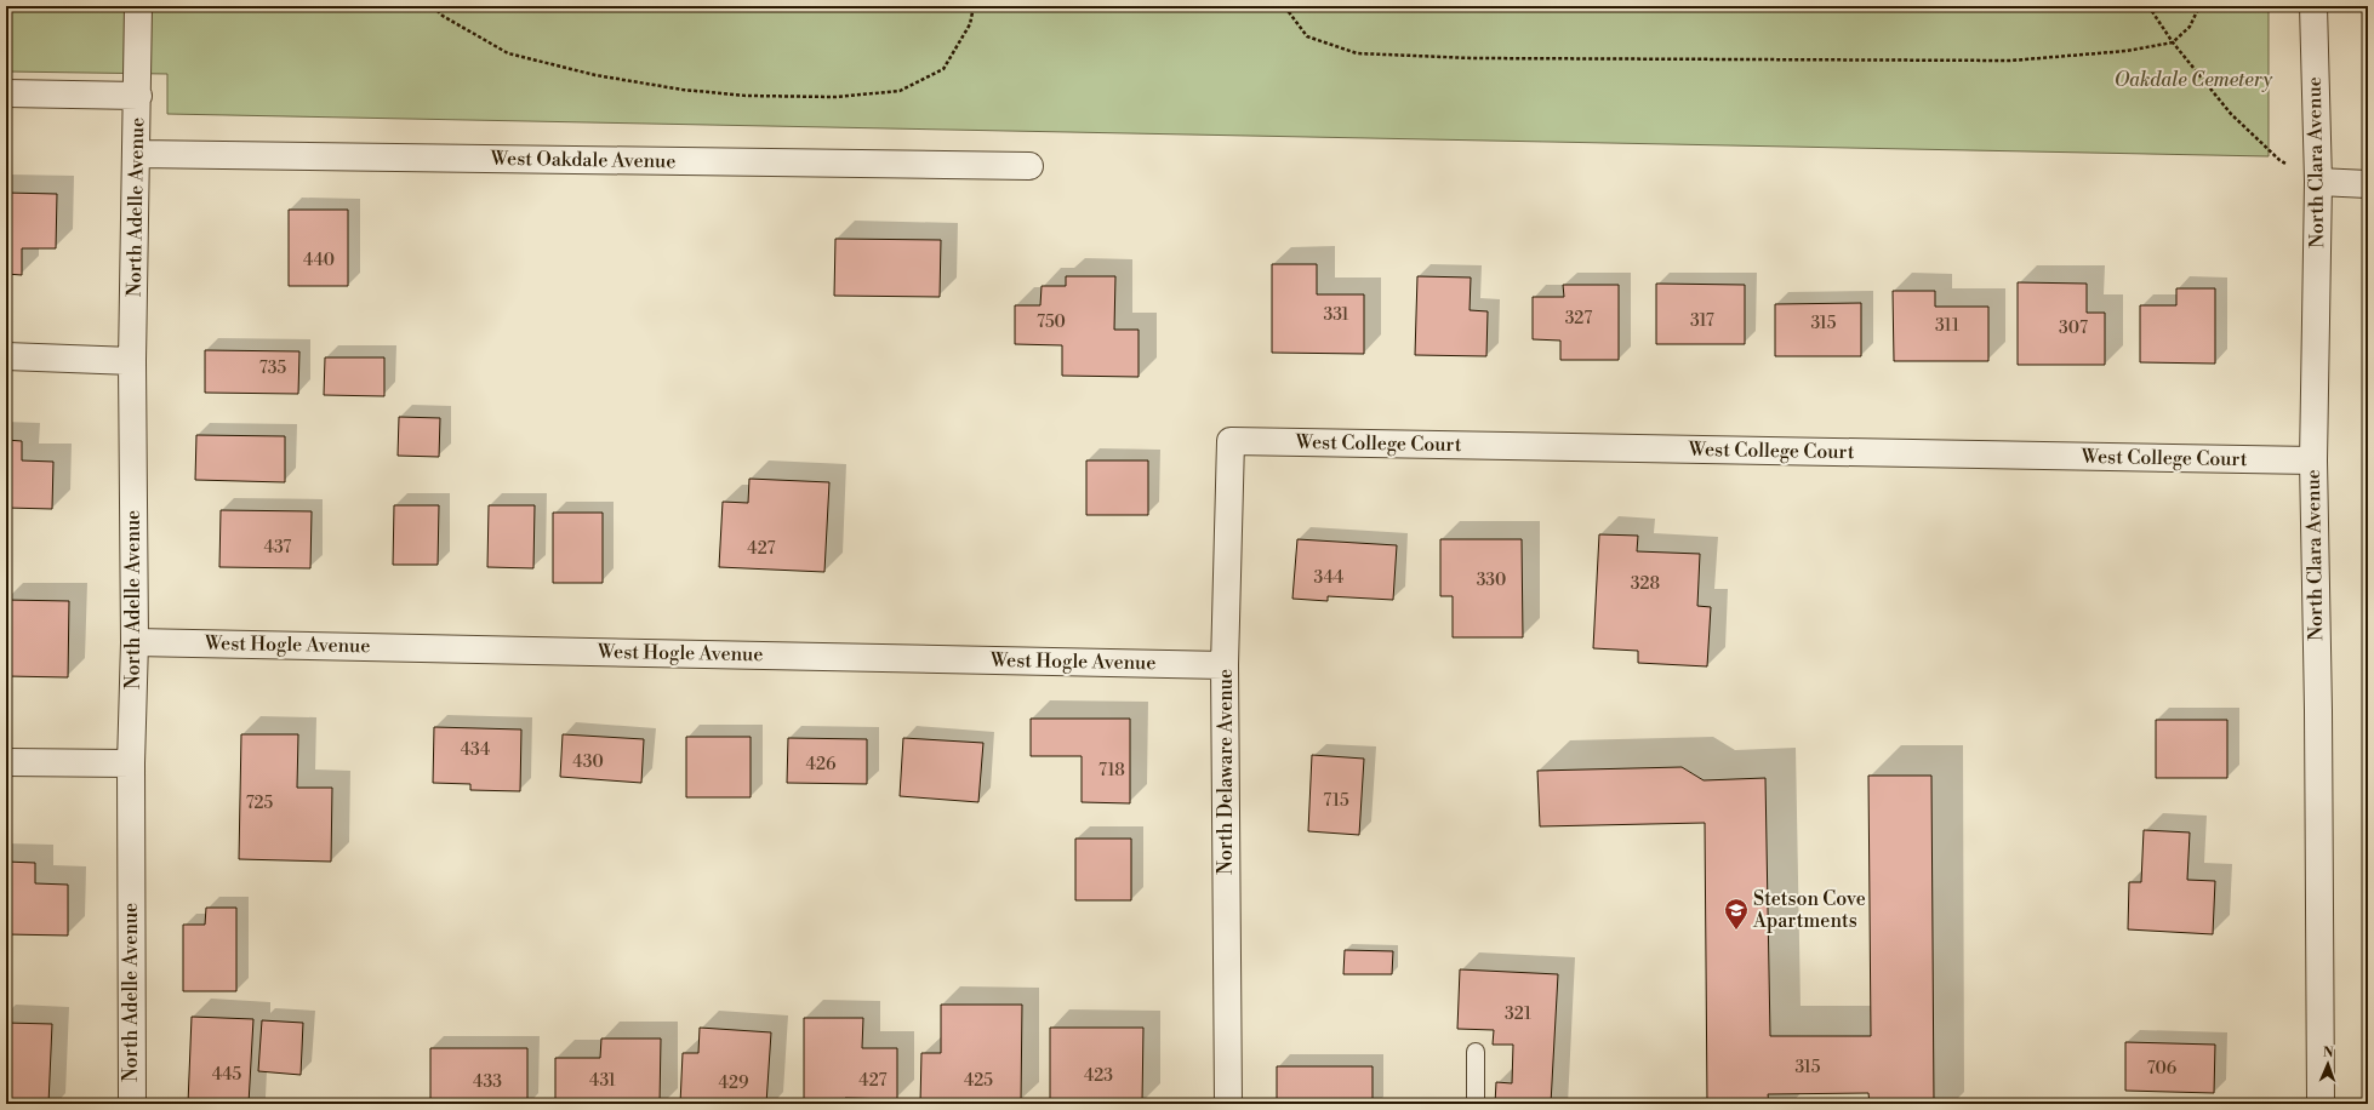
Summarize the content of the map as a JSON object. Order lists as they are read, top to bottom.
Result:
{
  "streets": {
    "street": [
      "West Oakdale Avenue",
      "North Clara Avenue",
      "North Adelle Avenue",
      "West College Court",
      "West Hogle Avenue",
      "North Delaware Avenue"
    ]
  },
  "crossings": [
    ["West Oakdale Avenue", "North Adelle Avenue"],
    ["North Clara Avenue", "West College Court"],
    ["North Adelle Avenue", "West Hogle Avenue"],
    ["West College Court", "North Delaware Avenue"],
    ["West Hogle Avenue", "North Delaware Avenue"]
  ],
  "parks": ["Oakdale Cemetery"],
  "places": {
    "school or university": ["Stetson Cove Apartments"]
  },
  "house_numbers": [
    "440",
    "331",
    "327",
    "317",
    "750",
    "315",
    "311",
    "307",
    "735",
    "437",
    "427",
    "344",
    "330",
    "328",
    "434",
    "430",
    "426",
    "718",
    "715",
    "725",
    "321",
    "315",
    "706",
    "445",
    "423",
    "431",
    "427",
    "425",
    "433",
    "429"
  ],
  "north": "top"
}
